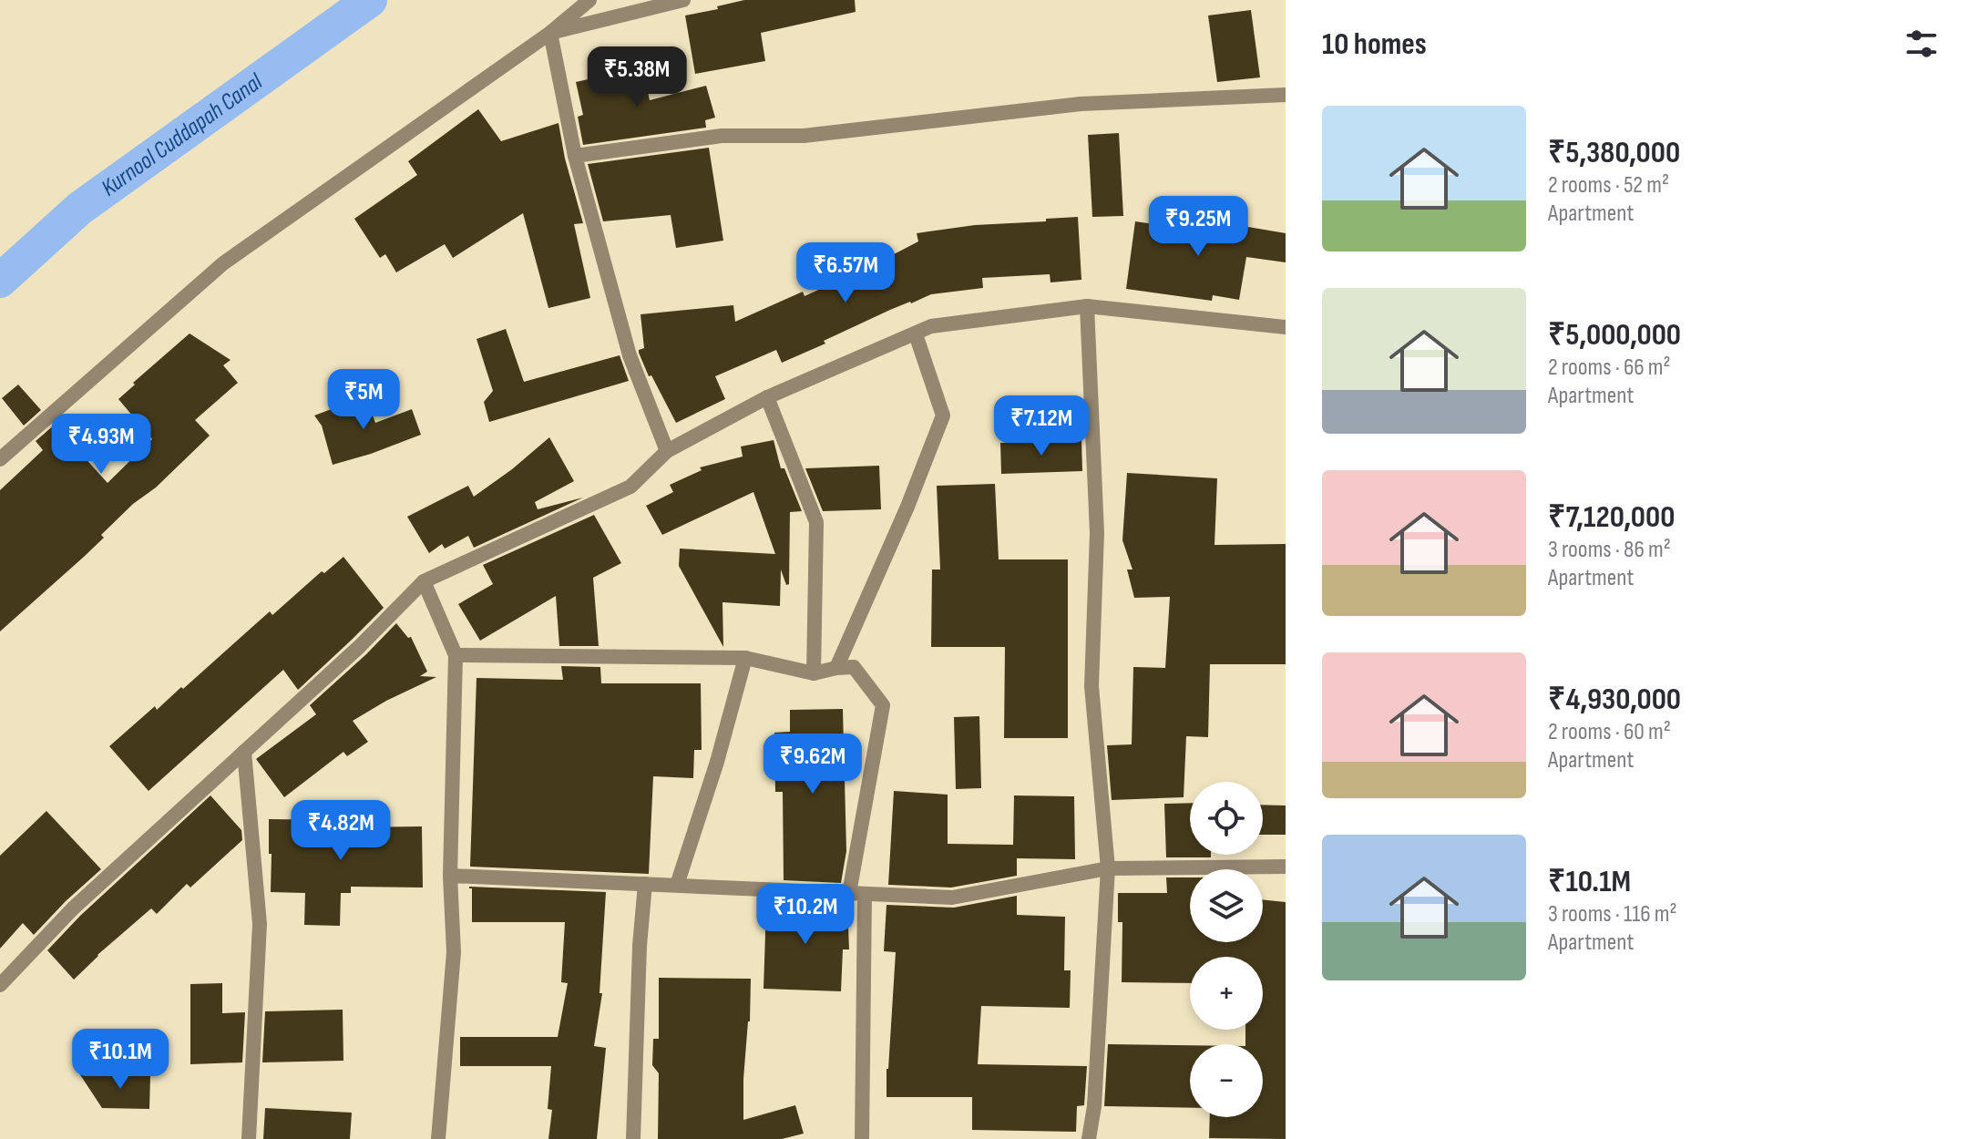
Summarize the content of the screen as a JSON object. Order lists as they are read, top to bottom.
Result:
{
  "water": ["Kurnool Cuddapah Canal"],
  "page": {
    "heading": "10 homes",
    "price": [
      "₹5.38M",
      "₹9.25M",
      "₹6.57M",
      "₹5M",
      "₹7.12M",
      "₹4.93M",
      "₹9.62M",
      "₹4.82M",
      "₹10.2M",
      "₹10.1M"
    ],
    "list": [
      {
        "name": "₹5,380,000",
        "note": "2 rooms · 52 m² · Apartment"
      },
      {
        "name": "₹5,000,000",
        "note": "2 rooms · 66 m² · Apartment"
      },
      {
        "name": "₹7,120,000",
        "note": "3 rooms · 86 m² · Apartment"
      },
      {
        "name": "₹4,930,000",
        "note": "2 rooms · 60 m² · Apartment"
      },
      {
        "name": "₹10.1M",
        "note": "3 rooms · 116 m² · Apartment"
      }
    ],
    "map_buttons": ["+", "−"]
  }
}
